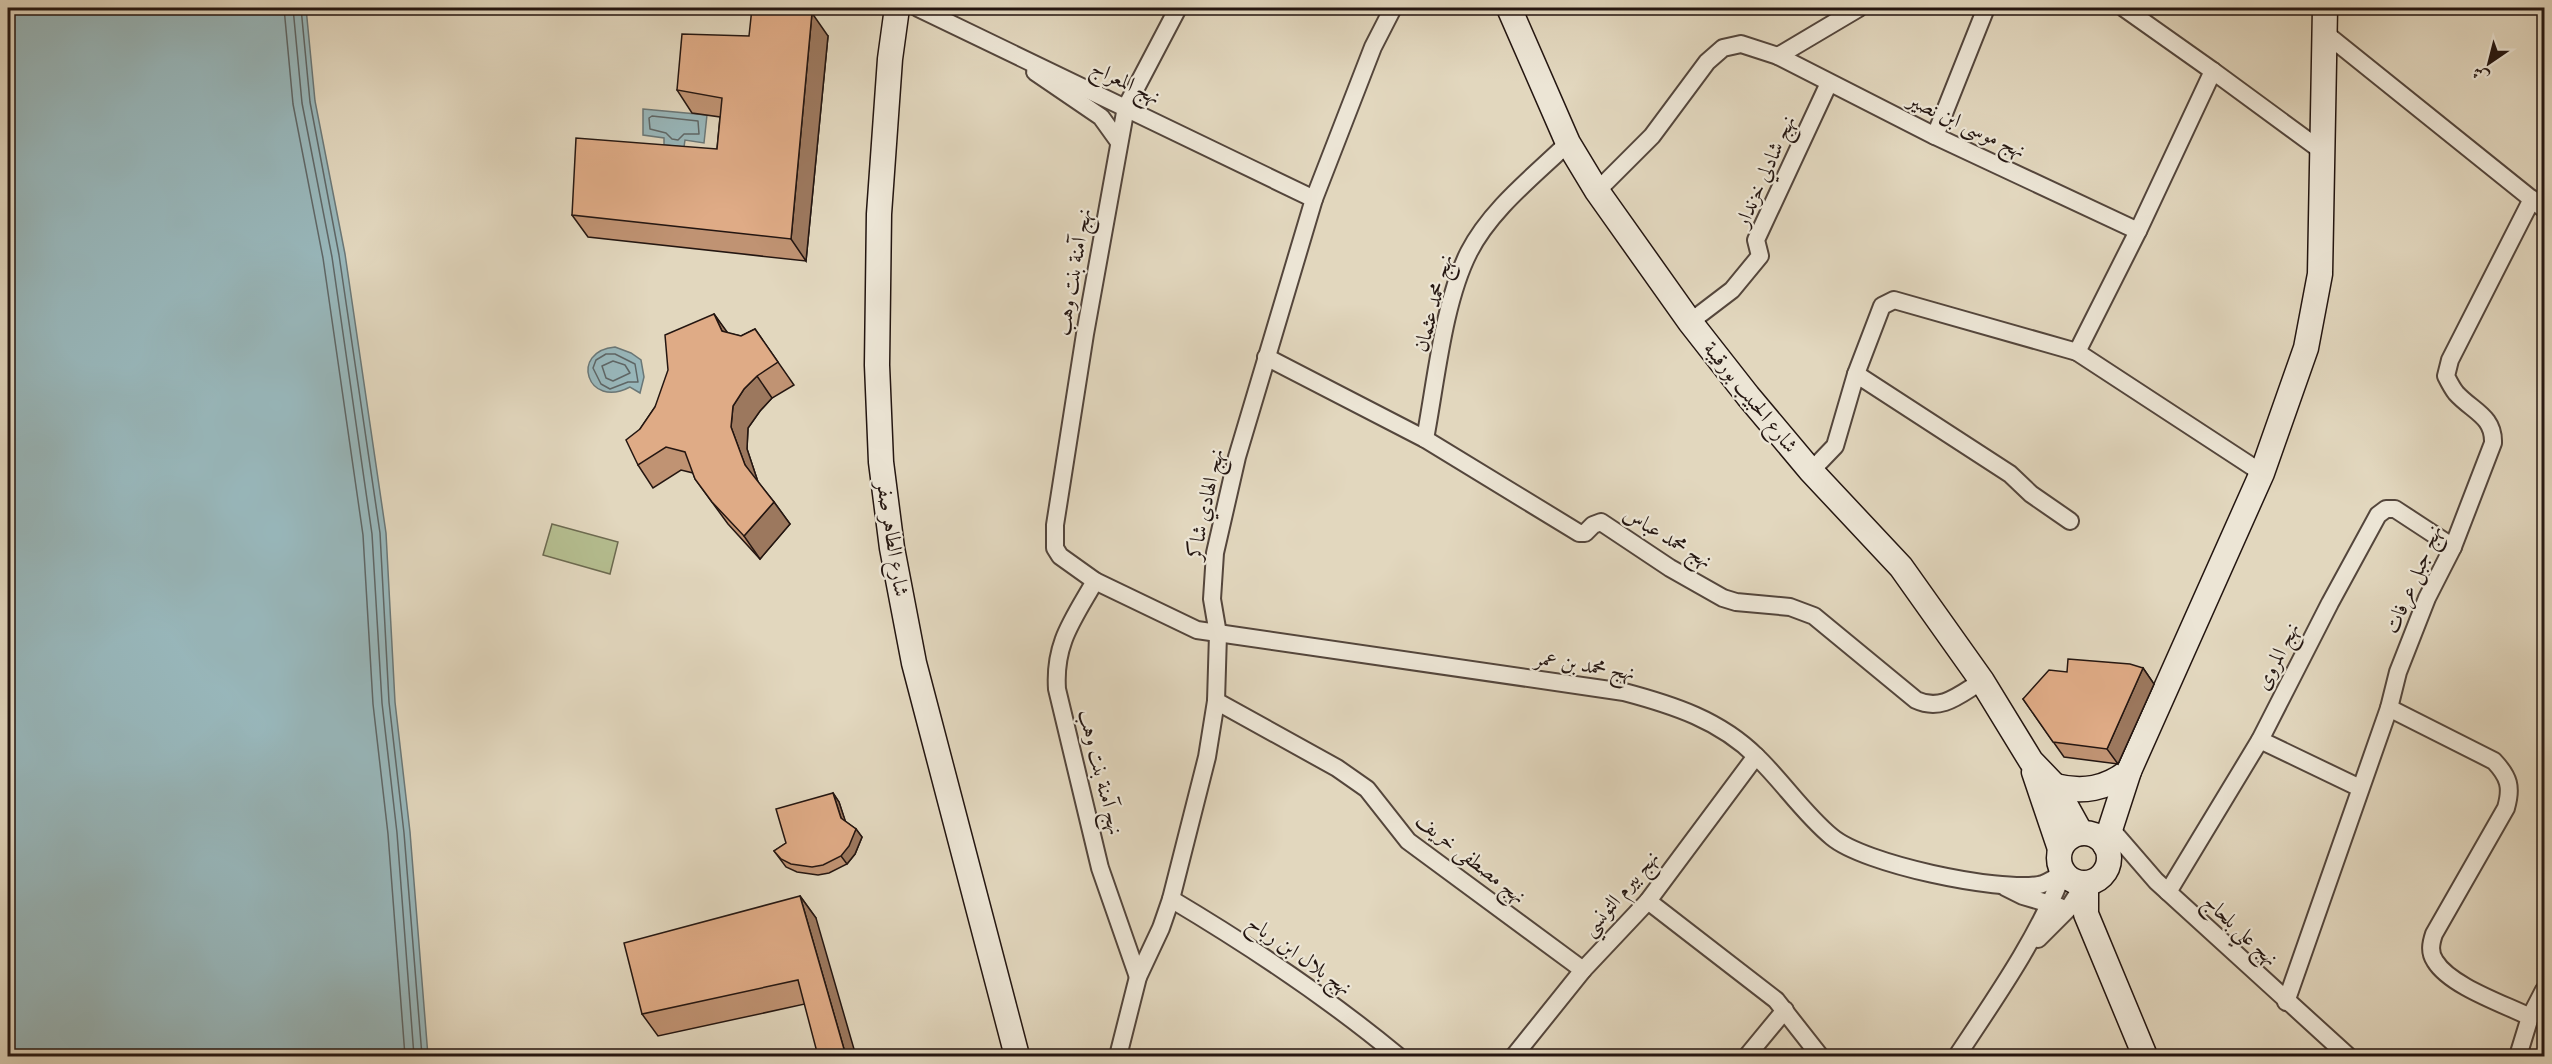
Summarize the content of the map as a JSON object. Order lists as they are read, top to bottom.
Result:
{
  "streets": {
    "main road": ["شارع الحبيب بورقيبة", "شارع الطاهر صفر"],
    "street": [
      "نهج المعراج",
      "نهج موسى ابن نصير",
      "نهج شادلي خزندار",
      "نهج آمنة بنت وهب",
      "نهج محمد عثمان",
      "نهج الهادي شاكر",
      "نهج محمد عباس",
      "نهج جبل عرفات",
      "نهج المروى",
      "نهج محمد بن عمر",
      "نهج مصطفى خريف",
      "نهج بيرم التونسي",
      "نهج علي بلحاج",
      "نهج بلال ابن رباح"
    ]
  },
  "crossings": [
    ["نهج المعراج", "نهج آمنة بنت وهب"],
    ["نهج المعراج", "نهج الهادي شاكر"],
    ["نهج موسى ابن نصير", "نهج شادلي خزندار"],
    ["نهج موسى ابن نصير", "شارع الحبيب بورقيبة"],
    ["نهج شادلي خزندار", "شارع الحبيب بورقيبة"],
    ["نهج آمنة بنت وهب", "نهج الهادي شاكر"],
    ["نهج آمنة بنت وهب", "نهج محمد بن عمر"],
    ["نهج محمد عثمان", "شارع الحبيب بورقيبة"],
    ["نهج محمد عثمان", "نهج محمد عباس"],
    ["شارع الحبيب بورقيبة", "نهج محمد عباس"],
    ["شارع الحبيب بورقيبة", "نهج محمد بن عمر"],
    ["شارع الحبيب بورقيبة", "نهج علي بلحاج"],
    ["نهج الهادي شاكر", "نهج محمد عباس"],
    ["نهج الهادي شاكر", "نهج محمد بن عمر"],
    ["نهج الهادي شاكر", "نهج مصطفى خريف"],
    ["نهج الهادي شاكر", "نهج بلال ابن رباح"],
    ["نهج جبل عرفات", "نهج المروى"],
    ["نهج جبل عرفات", "نهج علي بلحاج"],
    ["نهج المروى", "نهج علي بلحاج"],
    ["نهج محمد بن عمر", "نهج بيرم التونسي"],
    ["نهج محمد بن عمر", "نهج علي بلحاج"],
    ["نهج مصطفى خريف", "نهج بيرم التونسي"]
  ],
  "north": "bottom left"
}
